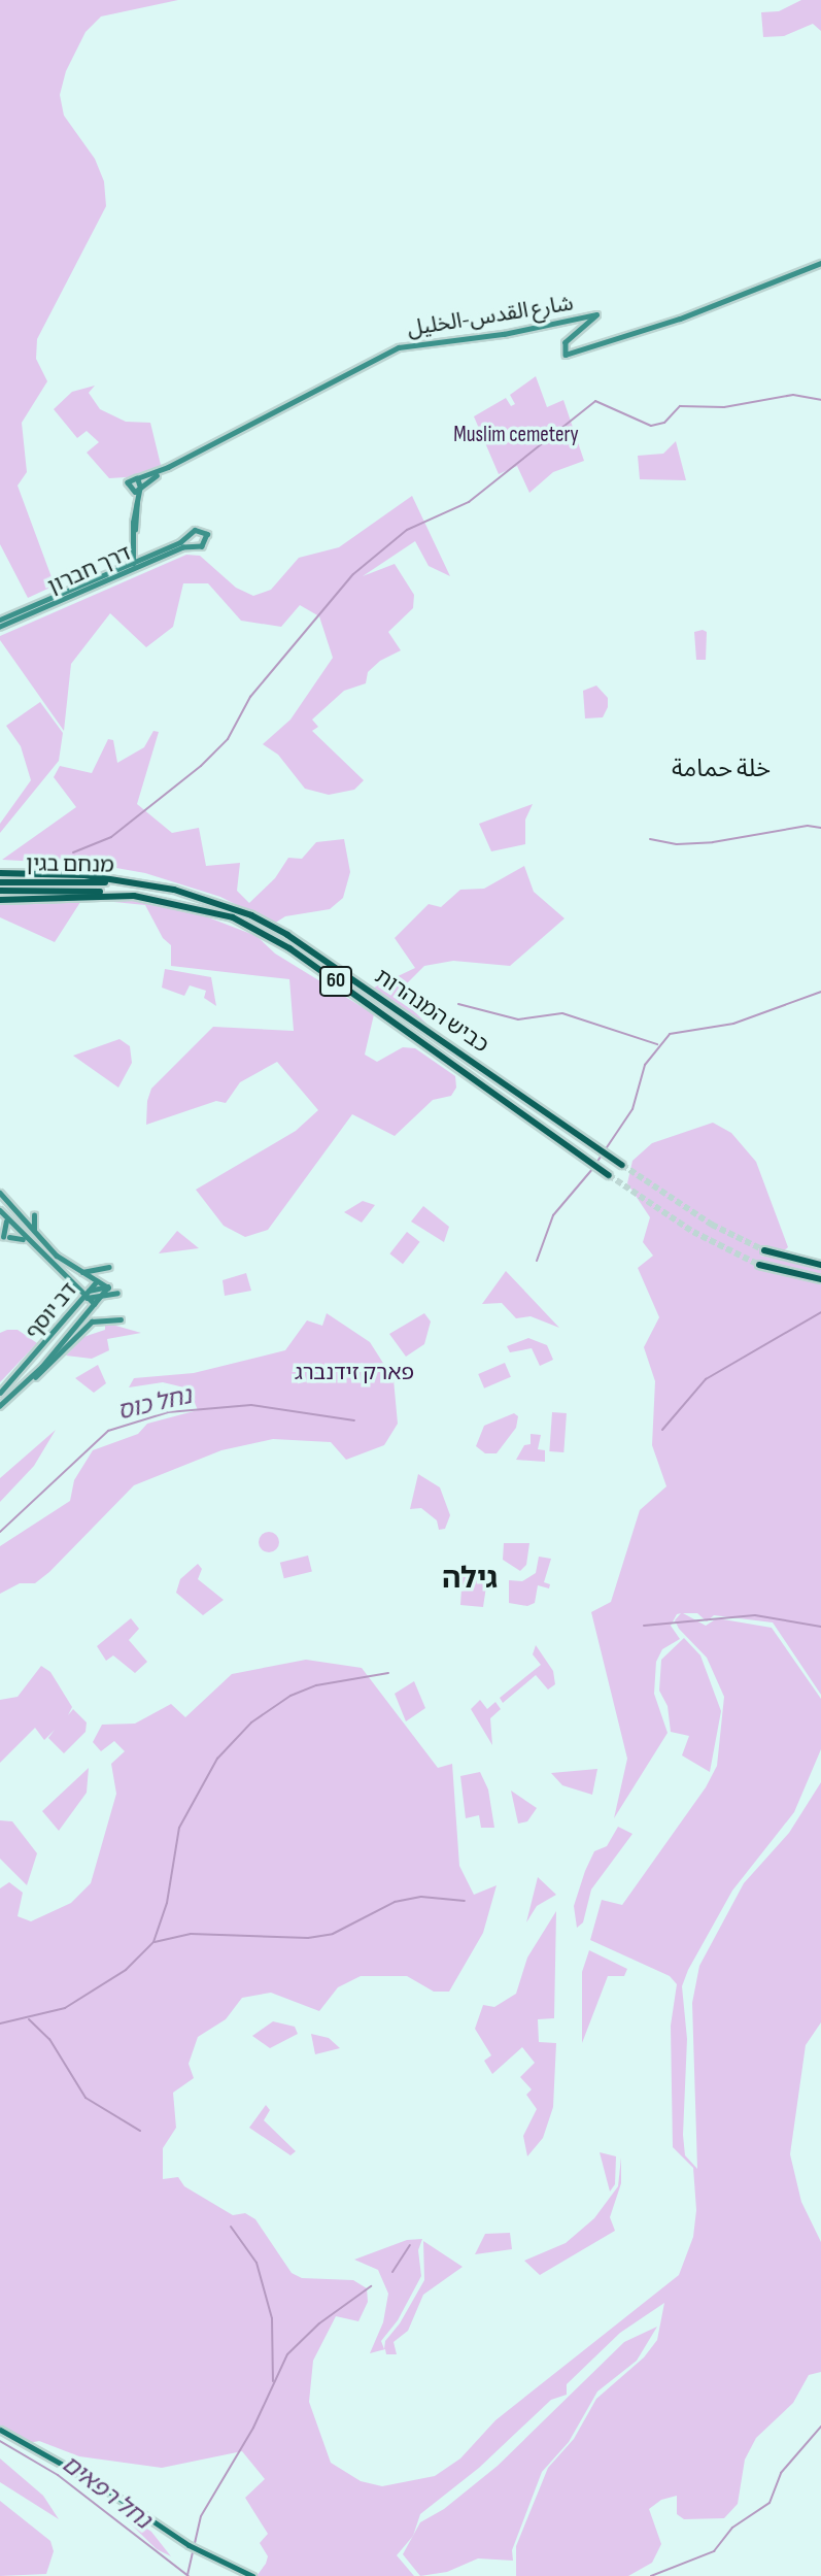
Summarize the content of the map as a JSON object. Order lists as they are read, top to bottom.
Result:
{
  "streets": {
    "highway": ["מנחם בגין", "60", "כביש המנהרות"],
    "main road": ["شارع القدس-الخليل", "דרך חברון", "דב יוסף"]
  },
  "crossings": [
    ["מנחם בגין", "כביש המנהרות"]
  ],
  "districts": ["خلة حمامة", "גילה"],
  "water": ["נחל כוס", "נחל רפאים"],
  "parks": ["Muslim cemetery", "פארק זידנברג"]
}
